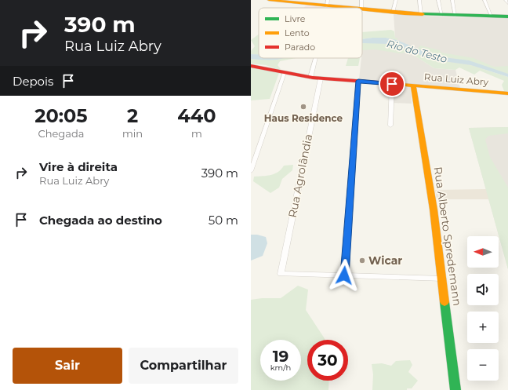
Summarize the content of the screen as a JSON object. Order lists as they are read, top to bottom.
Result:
{
  "streets": {
    "street": ["Rua Luiz Abry", "Rua Agrolândia", "Rua Alberto Spredemann"]
  },
  "crossings": [
    ["Rua Luiz Abry", "Rua Agrolândia"],
    ["Rua Luiz Abry", "Rua Alberto Spredemann"]
  ],
  "water": ["Rio do Testo"],
  "places": ["Haus Residence", "Wicar"],
  "legend": ["Livre", "Lento", "Parado"],
  "north": "left",
  "page": {
    "turn": ["390 m", "Rua Luiz Abry"],
    "then": "Depois",
    "eta": [
      "20:05",
      "Chegada",
      "2",
      "min",
      "440",
      "m"
    ],
    "list": [
      {
        "name": "Vire à direita",
        "note": "Rua Luiz Abry",
        "value": "390 m"
      },
      {
        "name": "Chegada ao destino",
        "value": "50 m"
      }
    ],
    "map_buttons": ["+", "−"],
    "speed": "19 km/h",
    "limit": "30",
    "buttons": ["Sair", "Compartilhar"]
  }
}
